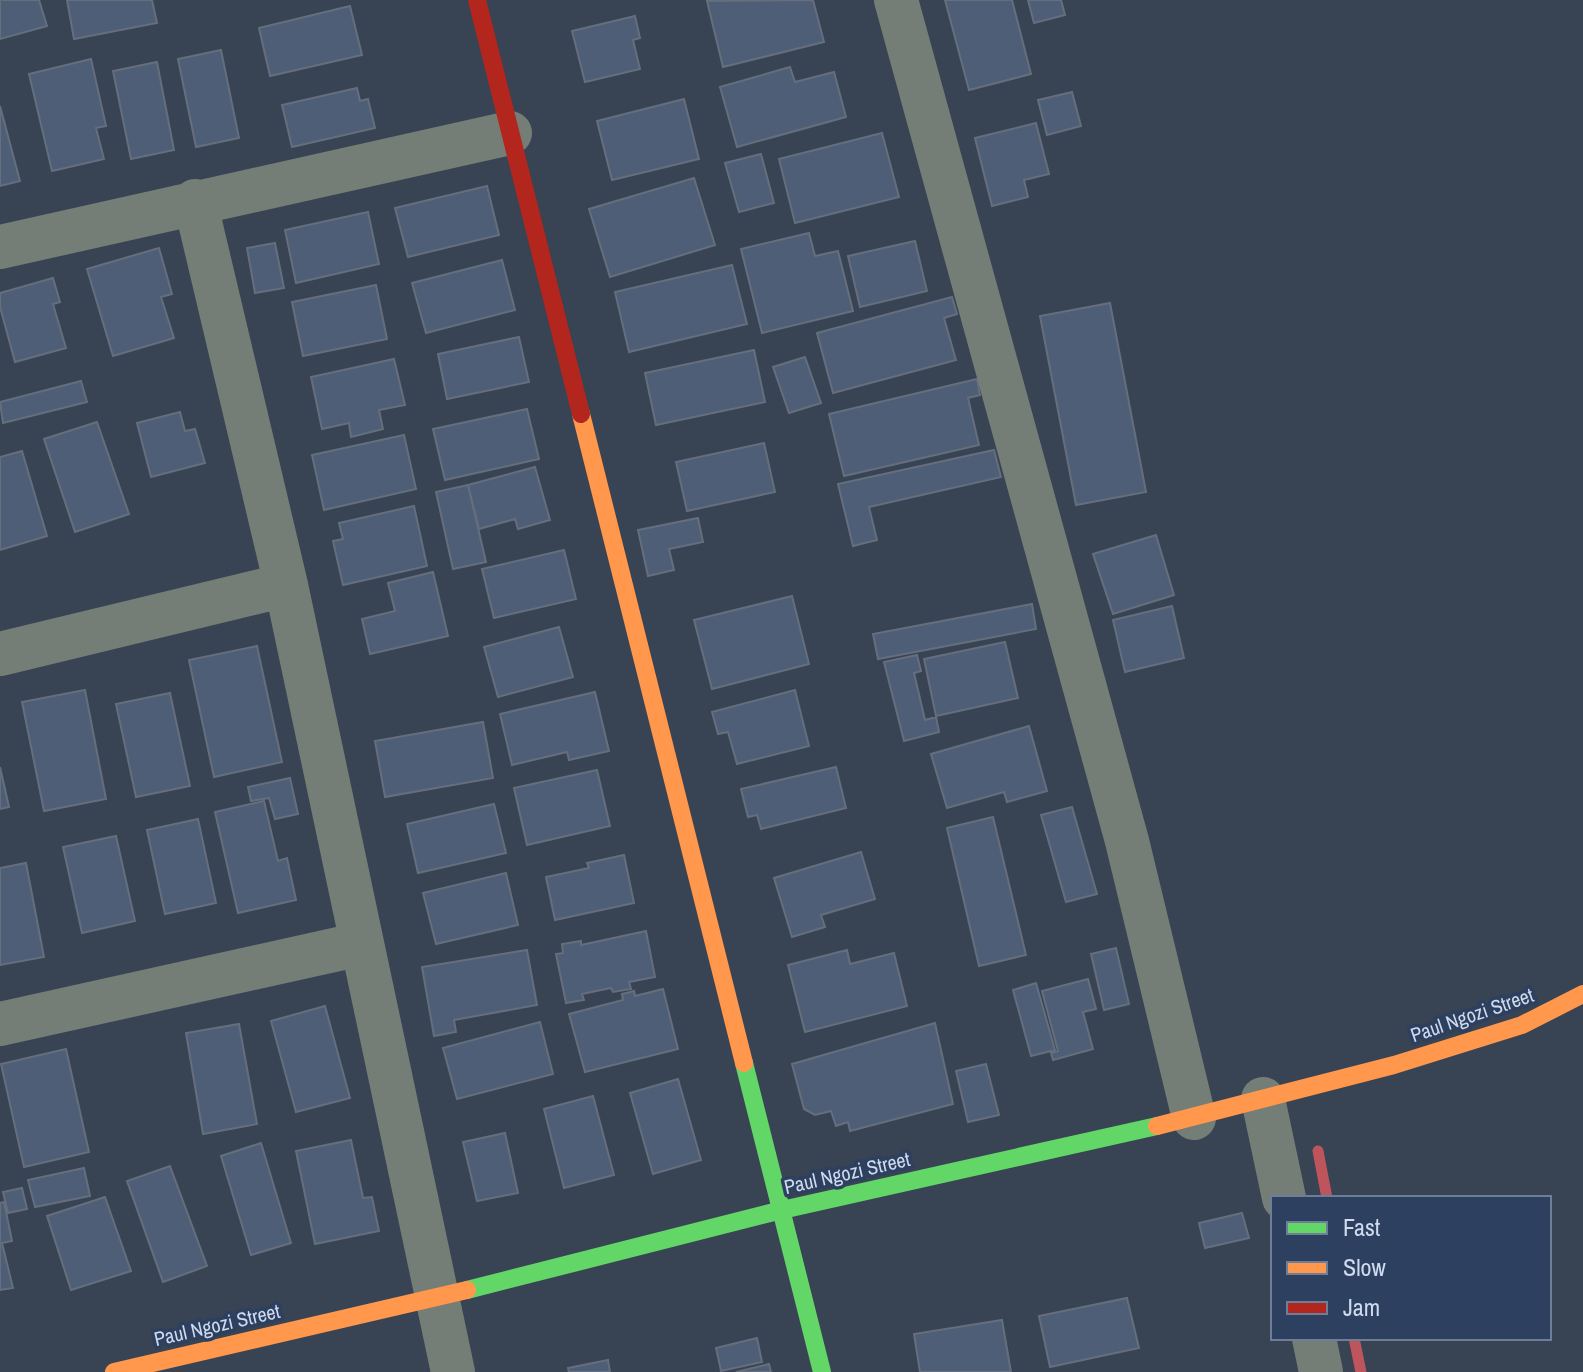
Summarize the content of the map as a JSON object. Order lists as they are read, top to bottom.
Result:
{
  "streets": {
    "street": ["Paul Ngozi Street"]
  },
  "legend": ["Fast", "Slow", "Jam"]
}
